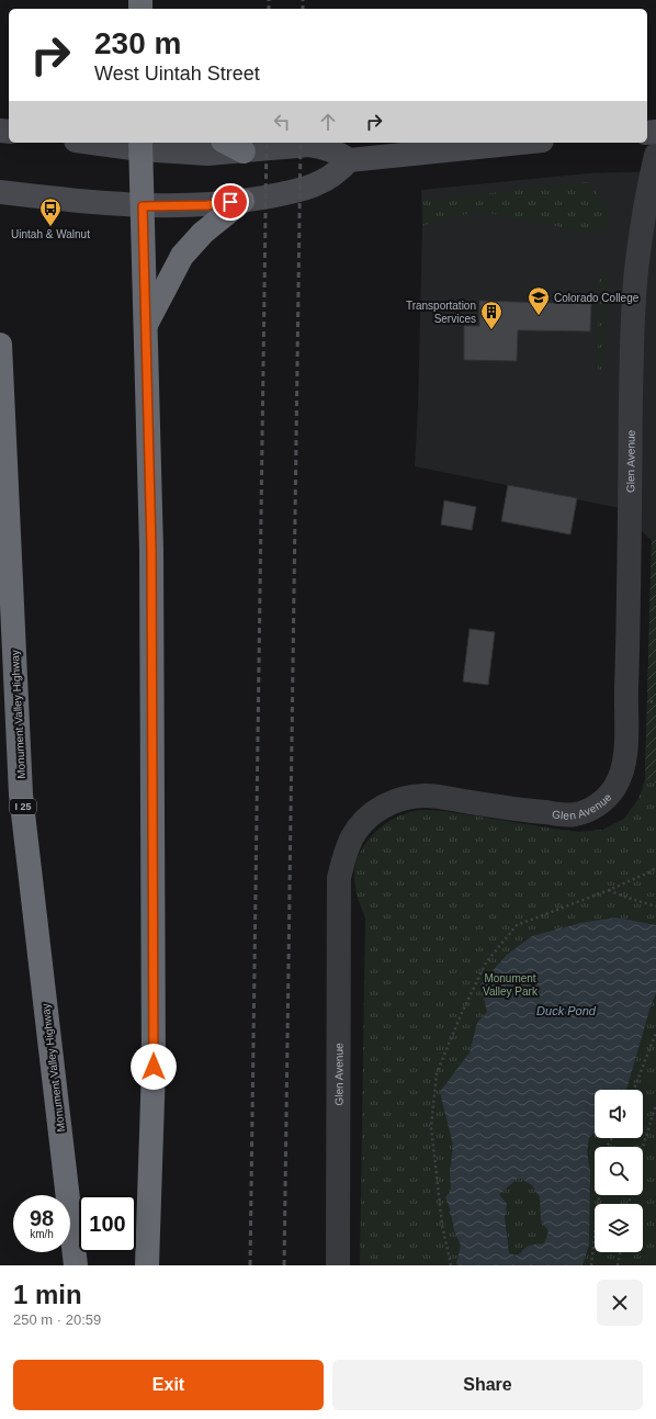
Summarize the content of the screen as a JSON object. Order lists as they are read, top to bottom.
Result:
{
  "streets": {
    "highway": ["Monument Valley Highway", "I 25"],
    "street": ["Glen Avenue"]
  },
  "water": ["Duck Pond"],
  "parks": ["Monument Valley Park"],
  "places": {
    "bus stop": ["Uintah & Walnut"],
    "school or university": ["Colorado College"],
    "building": ["Transportation Services"]
  },
  "page": {
    "turn": ["230 m", "West Uintah Street"],
    "speed": "98 km/h",
    "limit": "100",
    "heading": ["1 min", "250 m · 20:59"],
    "buttons": ["Exit", "Share"]
  }
}
